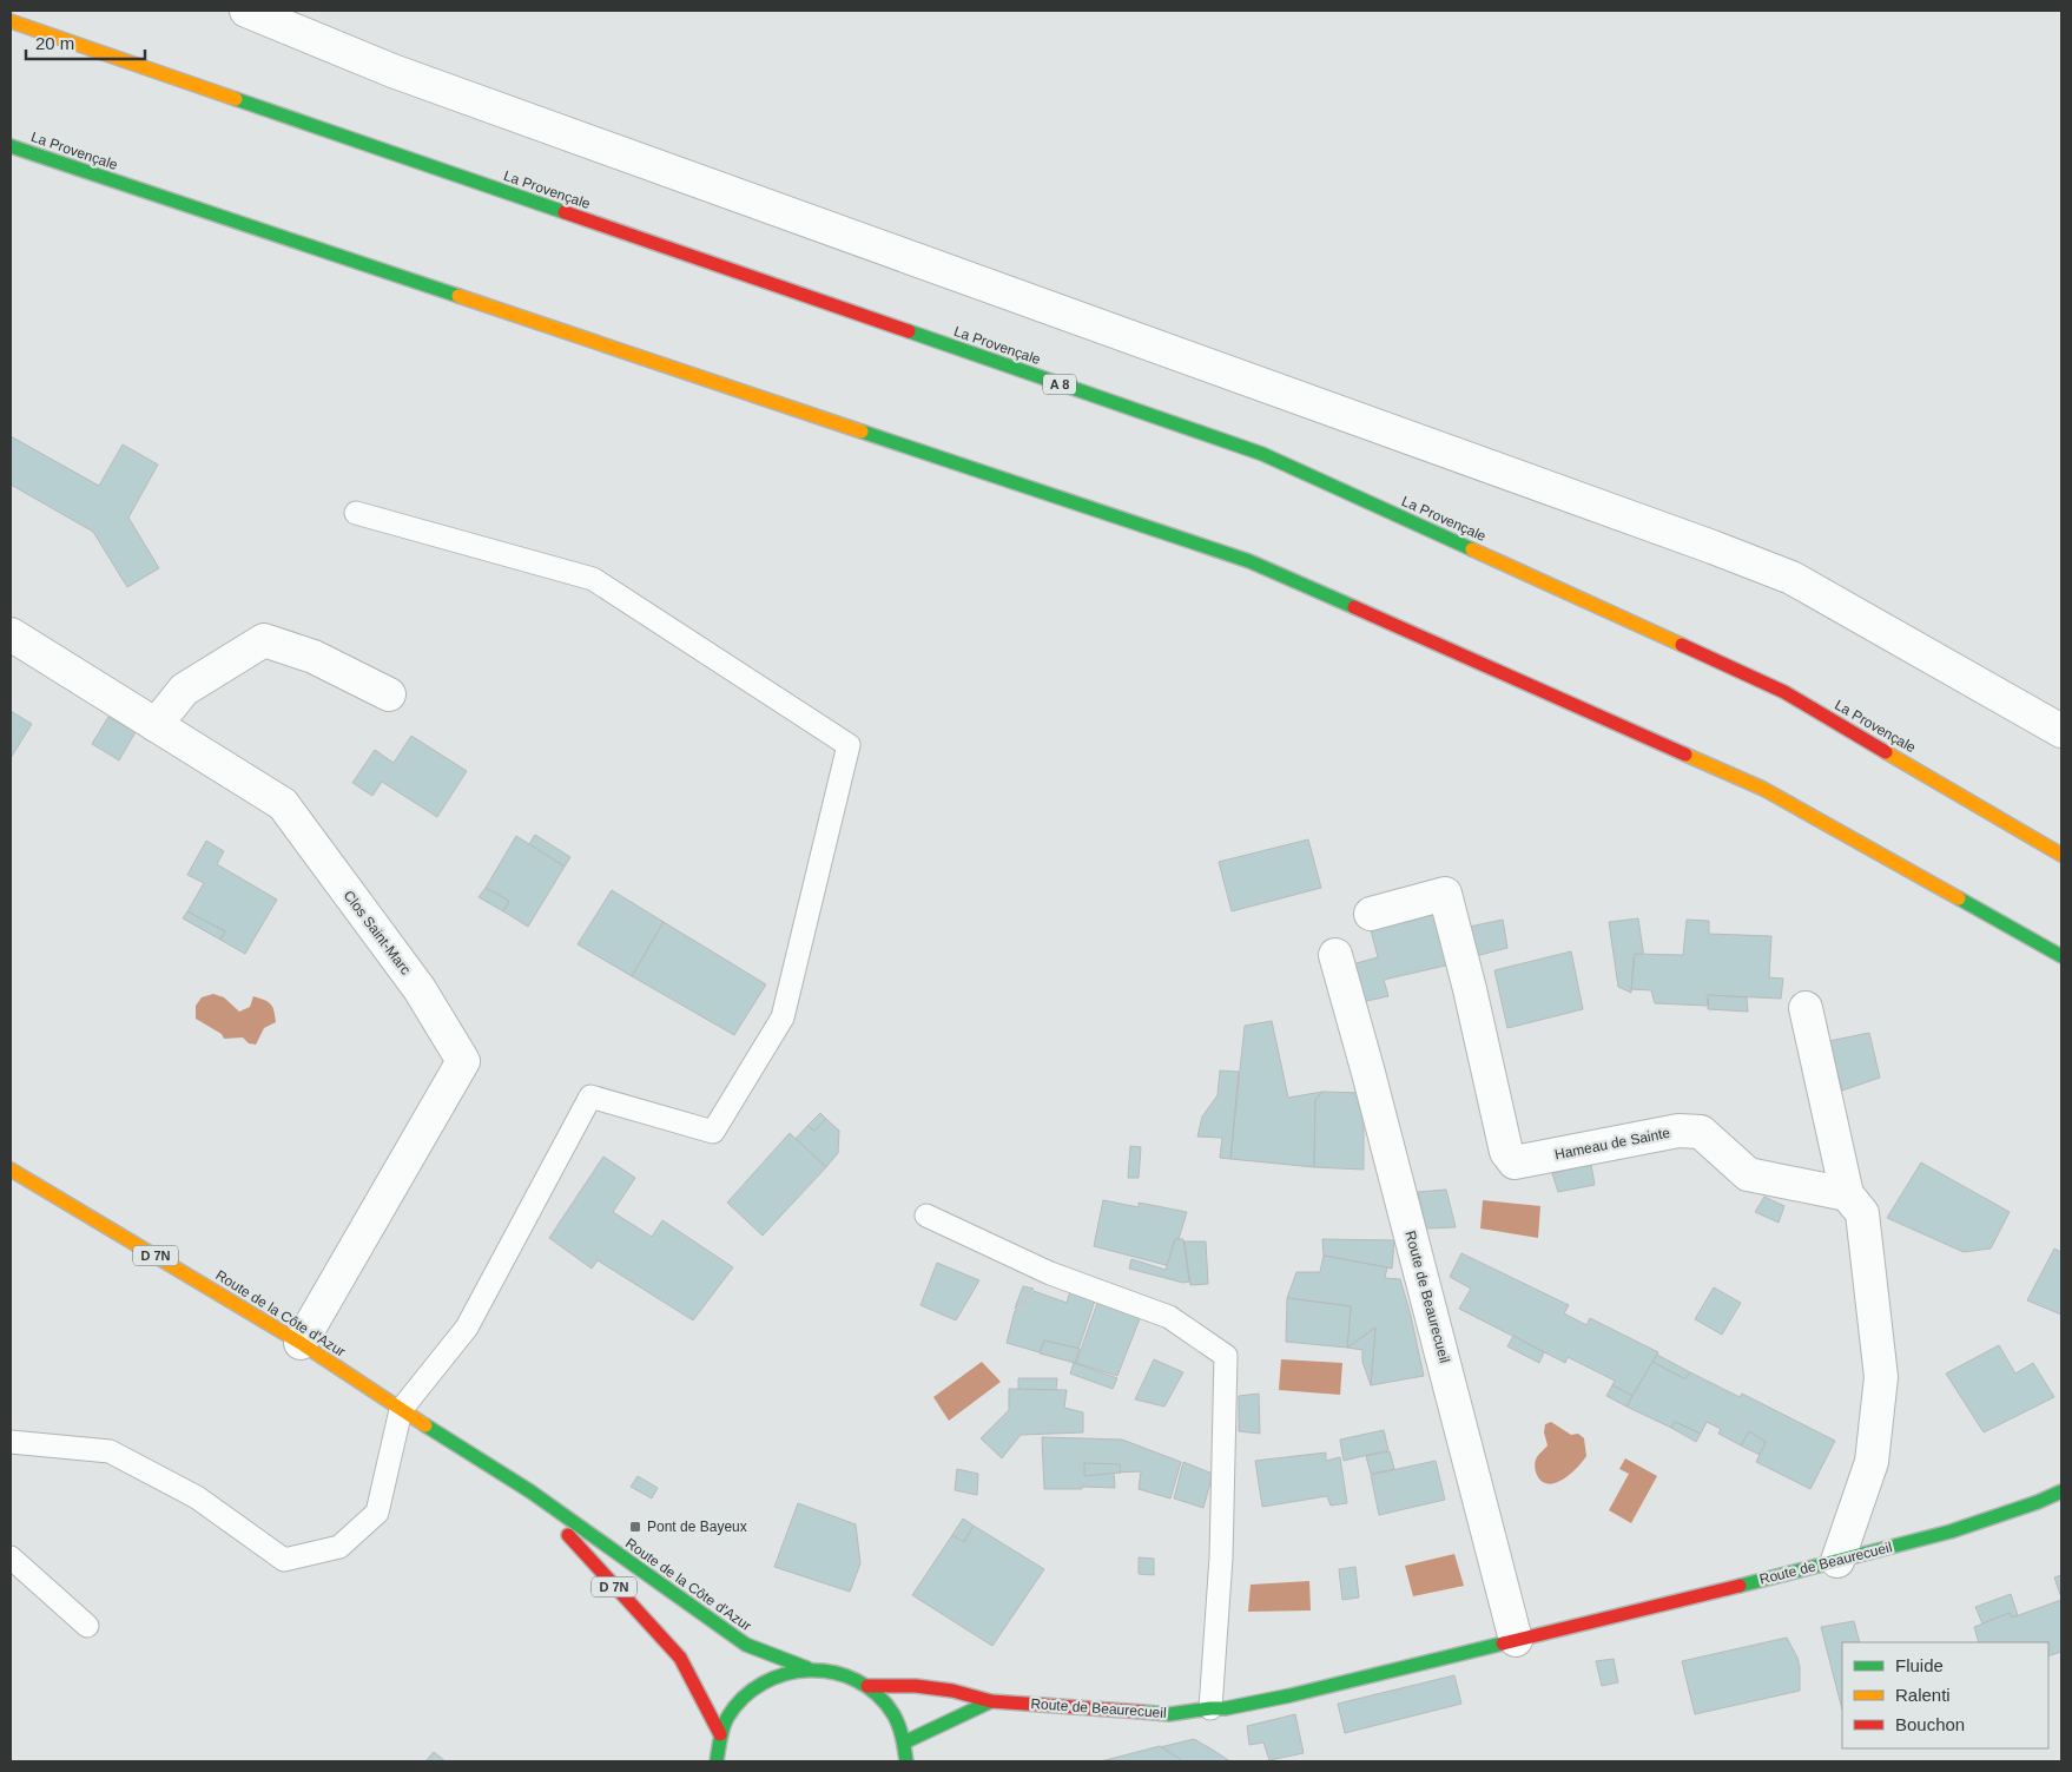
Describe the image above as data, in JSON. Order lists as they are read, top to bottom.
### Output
{
  "streets": {
    "main road": [
      "La Provençale",
      "A 8",
      "D 7N",
      "Route de Beaurecueil",
      "Route de la Côte d'Azur"
    ],
    "street": ["Clos Saint-Marc", "Hameau de Sainte"]
  },
  "crossings": [
    ["Clos Saint-Marc", "Route de la Côte d'Azur"]
  ],
  "places": {
    "transit": ["Pont de Bayeux"]
  },
  "legend": ["Fluide", "Ralenti", "Bouchon"],
  "scale_bar": "20 m"
}
